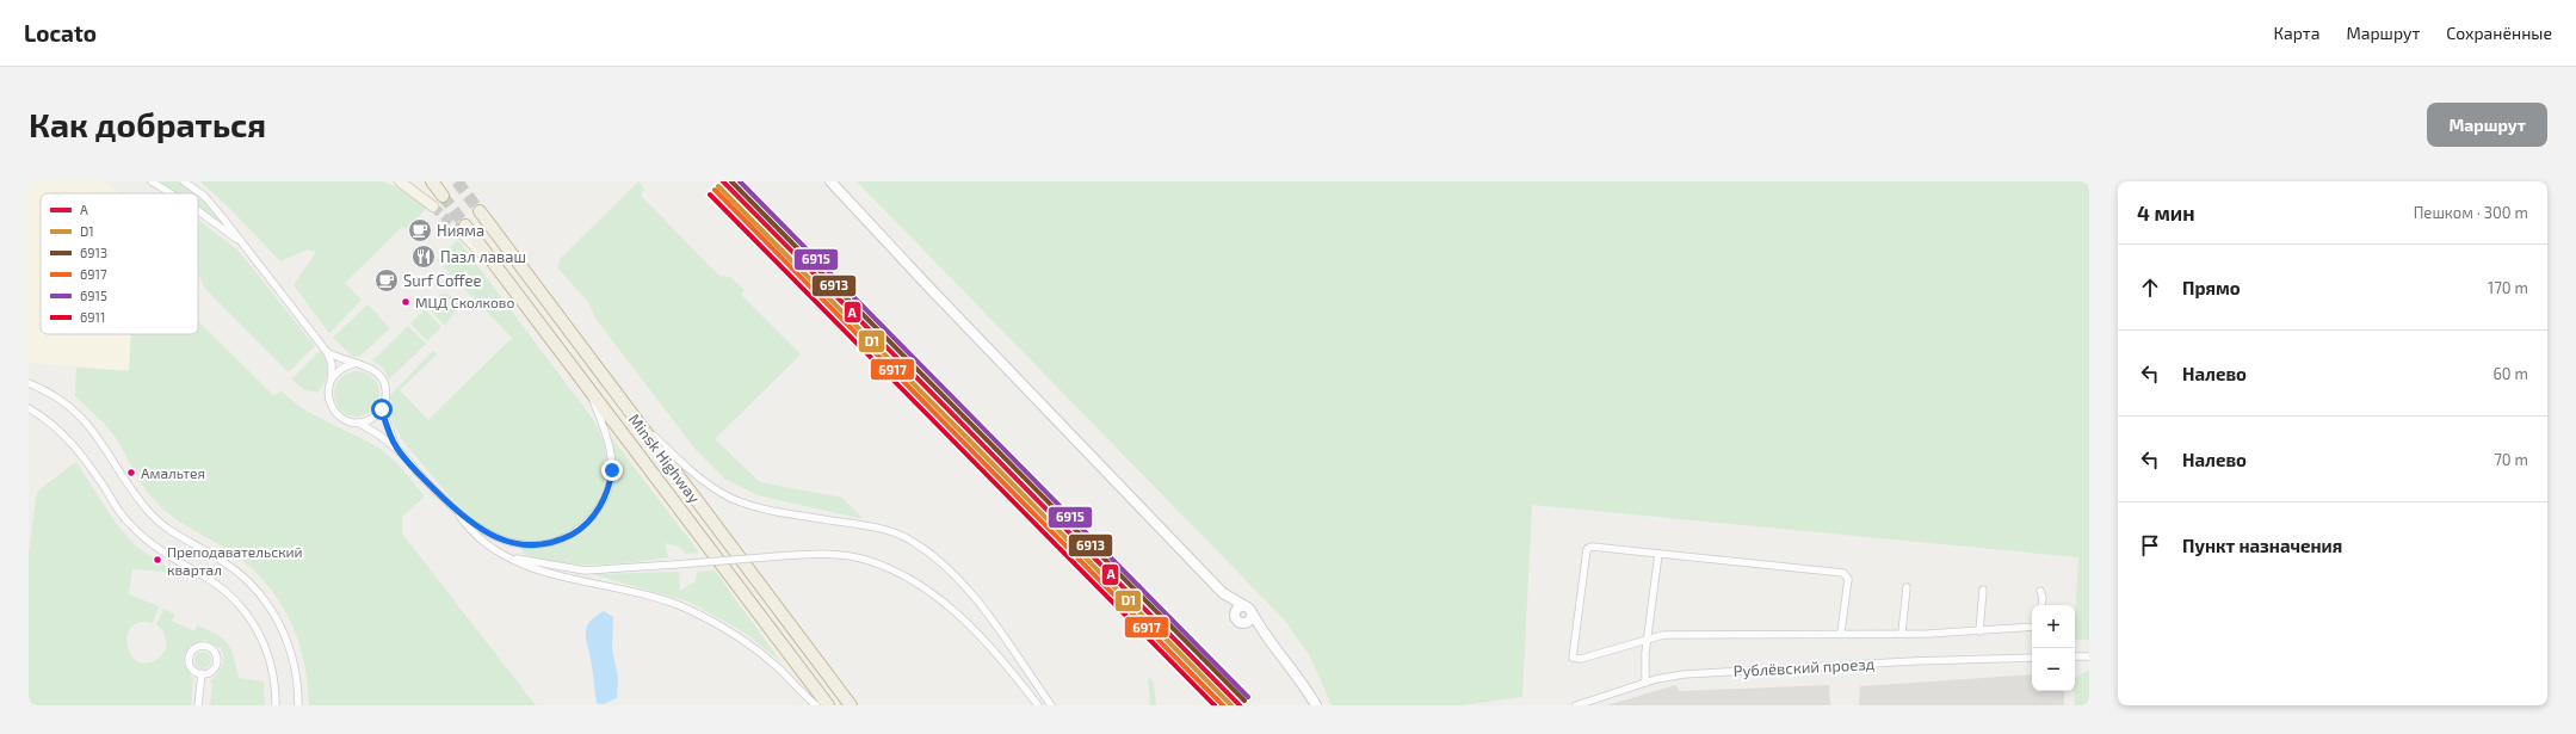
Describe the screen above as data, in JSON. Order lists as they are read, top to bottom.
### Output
{
  "streets": {
    "highway": ["Minsk Highway"],
    "street": ["Рублёвский проезд"]
  },
  "places": {
    "cafe": ["Нияма", "Surf Coffee"],
    "restaurant": ["Пазл лаваш"],
    "other": ["МЦД Сколково", "Амальтея", "Преподавательский квартал"]
  },
  "lines": [
    "transit line A",
    "transit line 6913",
    "transit line 6915",
    "transit line D1",
    "transit line 6917",
    "transit line 6911"
  ],
  "legend": [
    "A",
    "D1",
    "6913",
    "6917",
    "6915",
    "6911"
  ],
  "page": {
    "header": "Locato",
    "nav": ["Карта", "Маршрут", "Сохранённые"],
    "buttons": "Маршрут",
    "title": "Как добраться",
    "heading": ["4 мин", "Пешком · 300 m"],
    "list": [
      ["Прямо", "170 m"],
      ["Налево", "60 m"],
      ["Налево", "70 m"],
      "Пункт назначения"
    ],
    "map_buttons": ["+", "−"]
  }
}
